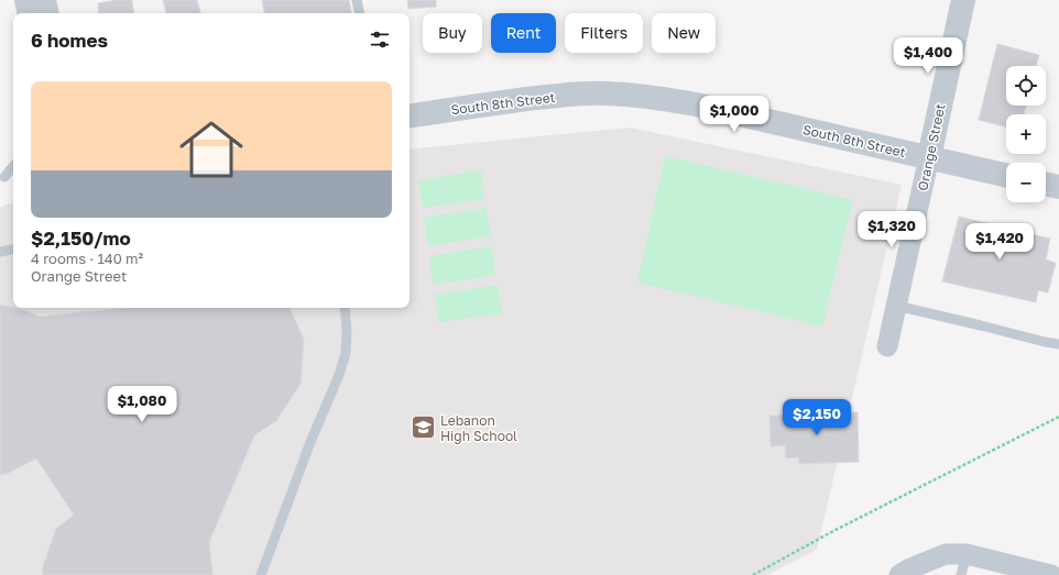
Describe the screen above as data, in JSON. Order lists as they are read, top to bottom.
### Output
{
  "streets": {
    "street": ["South 8th Street", "Orange Street"]
  },
  "crossings": [
    ["South 8th Street", "Orange Street"]
  ],
  "places": {
    "school or university": ["Lebanon High School"]
  },
  "page": {
    "chip": [
      "Buy",
      "Rent",
      "Filters",
      "New"
    ],
    "heading": "6 homes",
    "price": [
      "$1,400",
      "$1,000",
      "$1,320",
      "$1,420",
      "$1,080",
      "$2,150"
    ],
    "map_buttons": ["+", "−"],
    "list": [
      {
        "name": "$2,150/mo",
        "note": "4 rooms · 140 m² · Orange Street"
      }
    ]
  }
}
